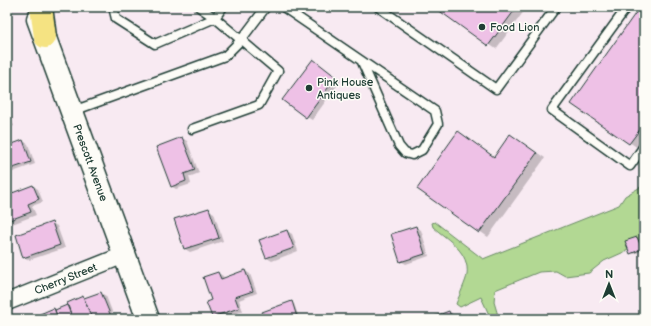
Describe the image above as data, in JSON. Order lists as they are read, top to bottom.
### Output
{
  "streets": {
    "main road": ["Prescott Avenue"],
    "street": ["Cherry Street"]
  },
  "crossings": [
    ["Prescott Avenue", "Cherry Street"]
  ],
  "places": ["Food Lion", "Pink House Antiques"],
  "north": "top"
}
